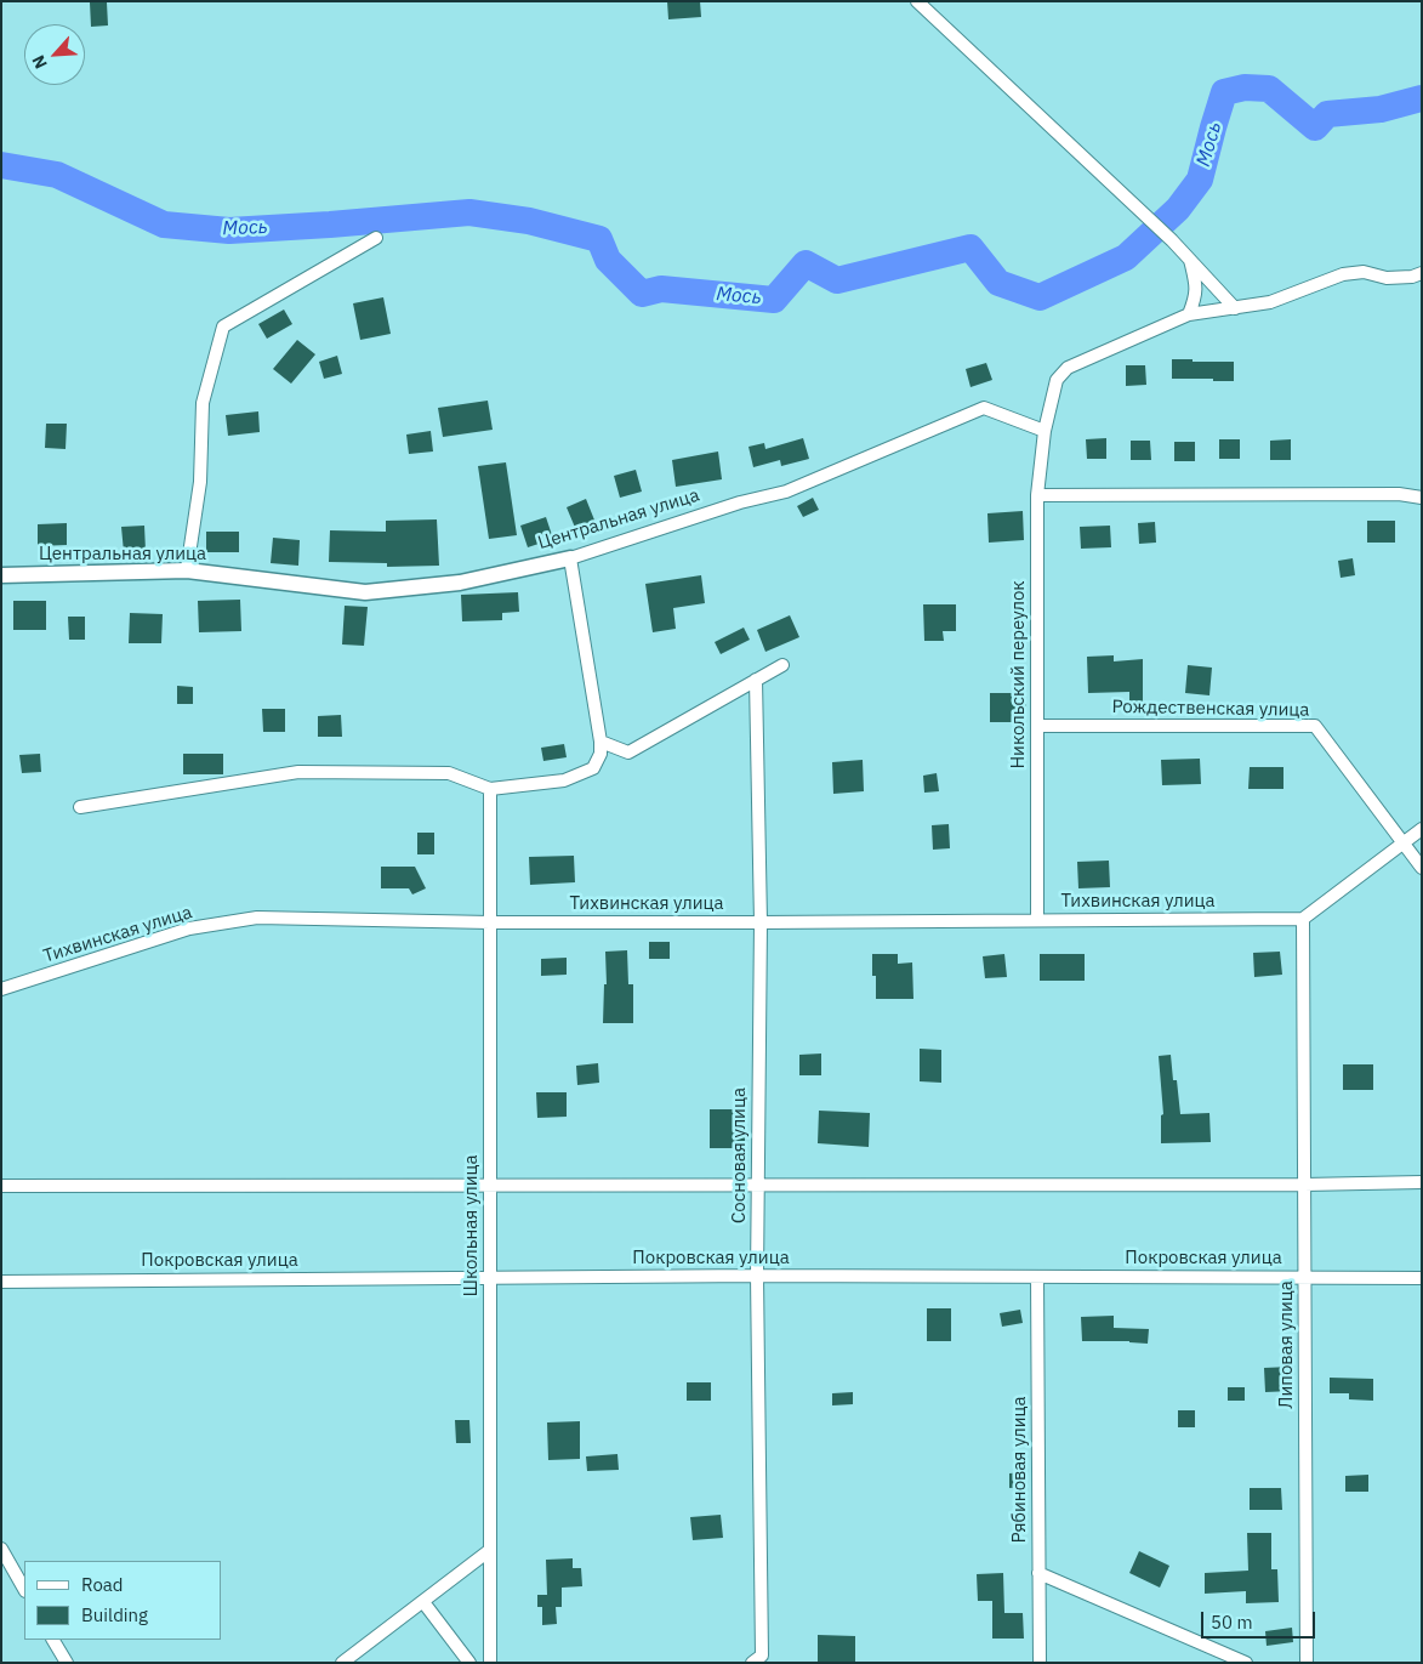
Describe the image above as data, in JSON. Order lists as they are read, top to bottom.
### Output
{
  "streets": {
    "street": [
      "Центральная улица",
      "Никольский переулок",
      "Рождественская улица",
      "Тихвинская улица",
      "Сосновая улица",
      "Школьная улица",
      "Покровская улица",
      "Липовая улица",
      "Рябиновая улица"
    ]
  },
  "crossings": [
    ["Центральная улица", "Никольский переулок"],
    ["Никольский переулок", "Рождественская улица"],
    ["Никольский переулок", "Тихвинская улица"],
    ["Тихвинская улица", "Сосновая улица"],
    ["Тихвинская улица", "Школьная улица"],
    ["Тихвинская улица", "Липовая улица"],
    ["Сосновая улица", "Покровская улица"],
    ["Школьная улица", "Покровская улица"],
    ["Покровская улица", "Липовая улица"],
    ["Покровская улица", "Рябиновая улица"]
  ],
  "water": ["Мось"],
  "legend": ["Road", "Building"],
  "scale_bar": "50 m",
  "north": "bottom left"
}
